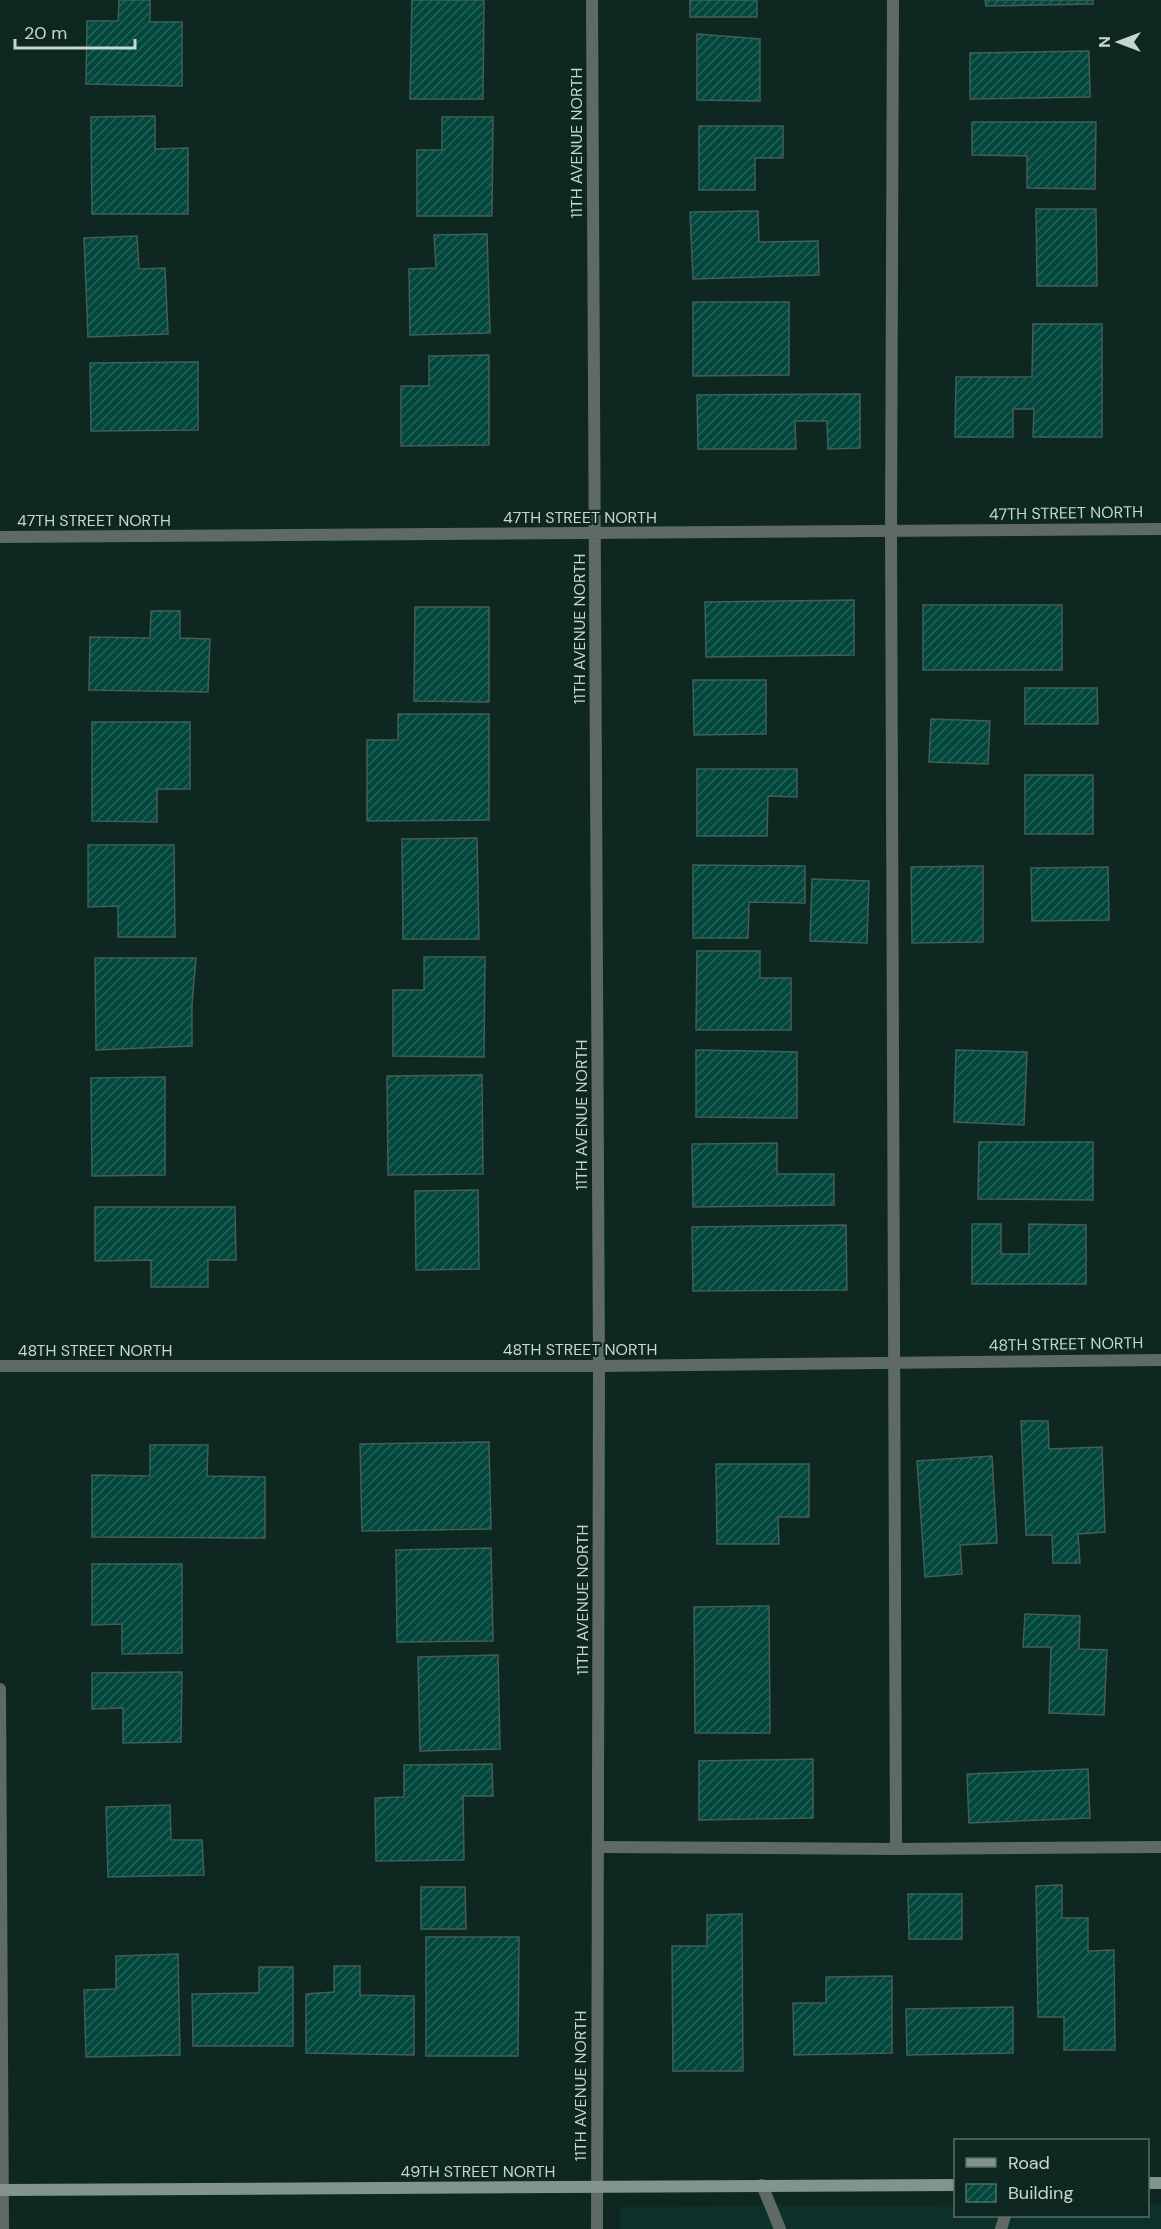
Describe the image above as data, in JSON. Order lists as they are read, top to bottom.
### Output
{
  "streets": {
    "main road": ["49TH STREET NORTH"],
    "street": ["11TH AVENUE NORTH", "47TH STREET NORTH", "48TH STREET NORTH"]
  },
  "crossings": [
    ["11TH AVENUE NORTH", "47TH STREET NORTH"],
    ["11TH AVENUE NORTH", "48TH STREET NORTH"],
    ["11TH AVENUE NORTH", "49TH STREET NORTH"]
  ],
  "legend": ["Road", "Building"],
  "scale_bar": "20 m",
  "north": "left"
}
